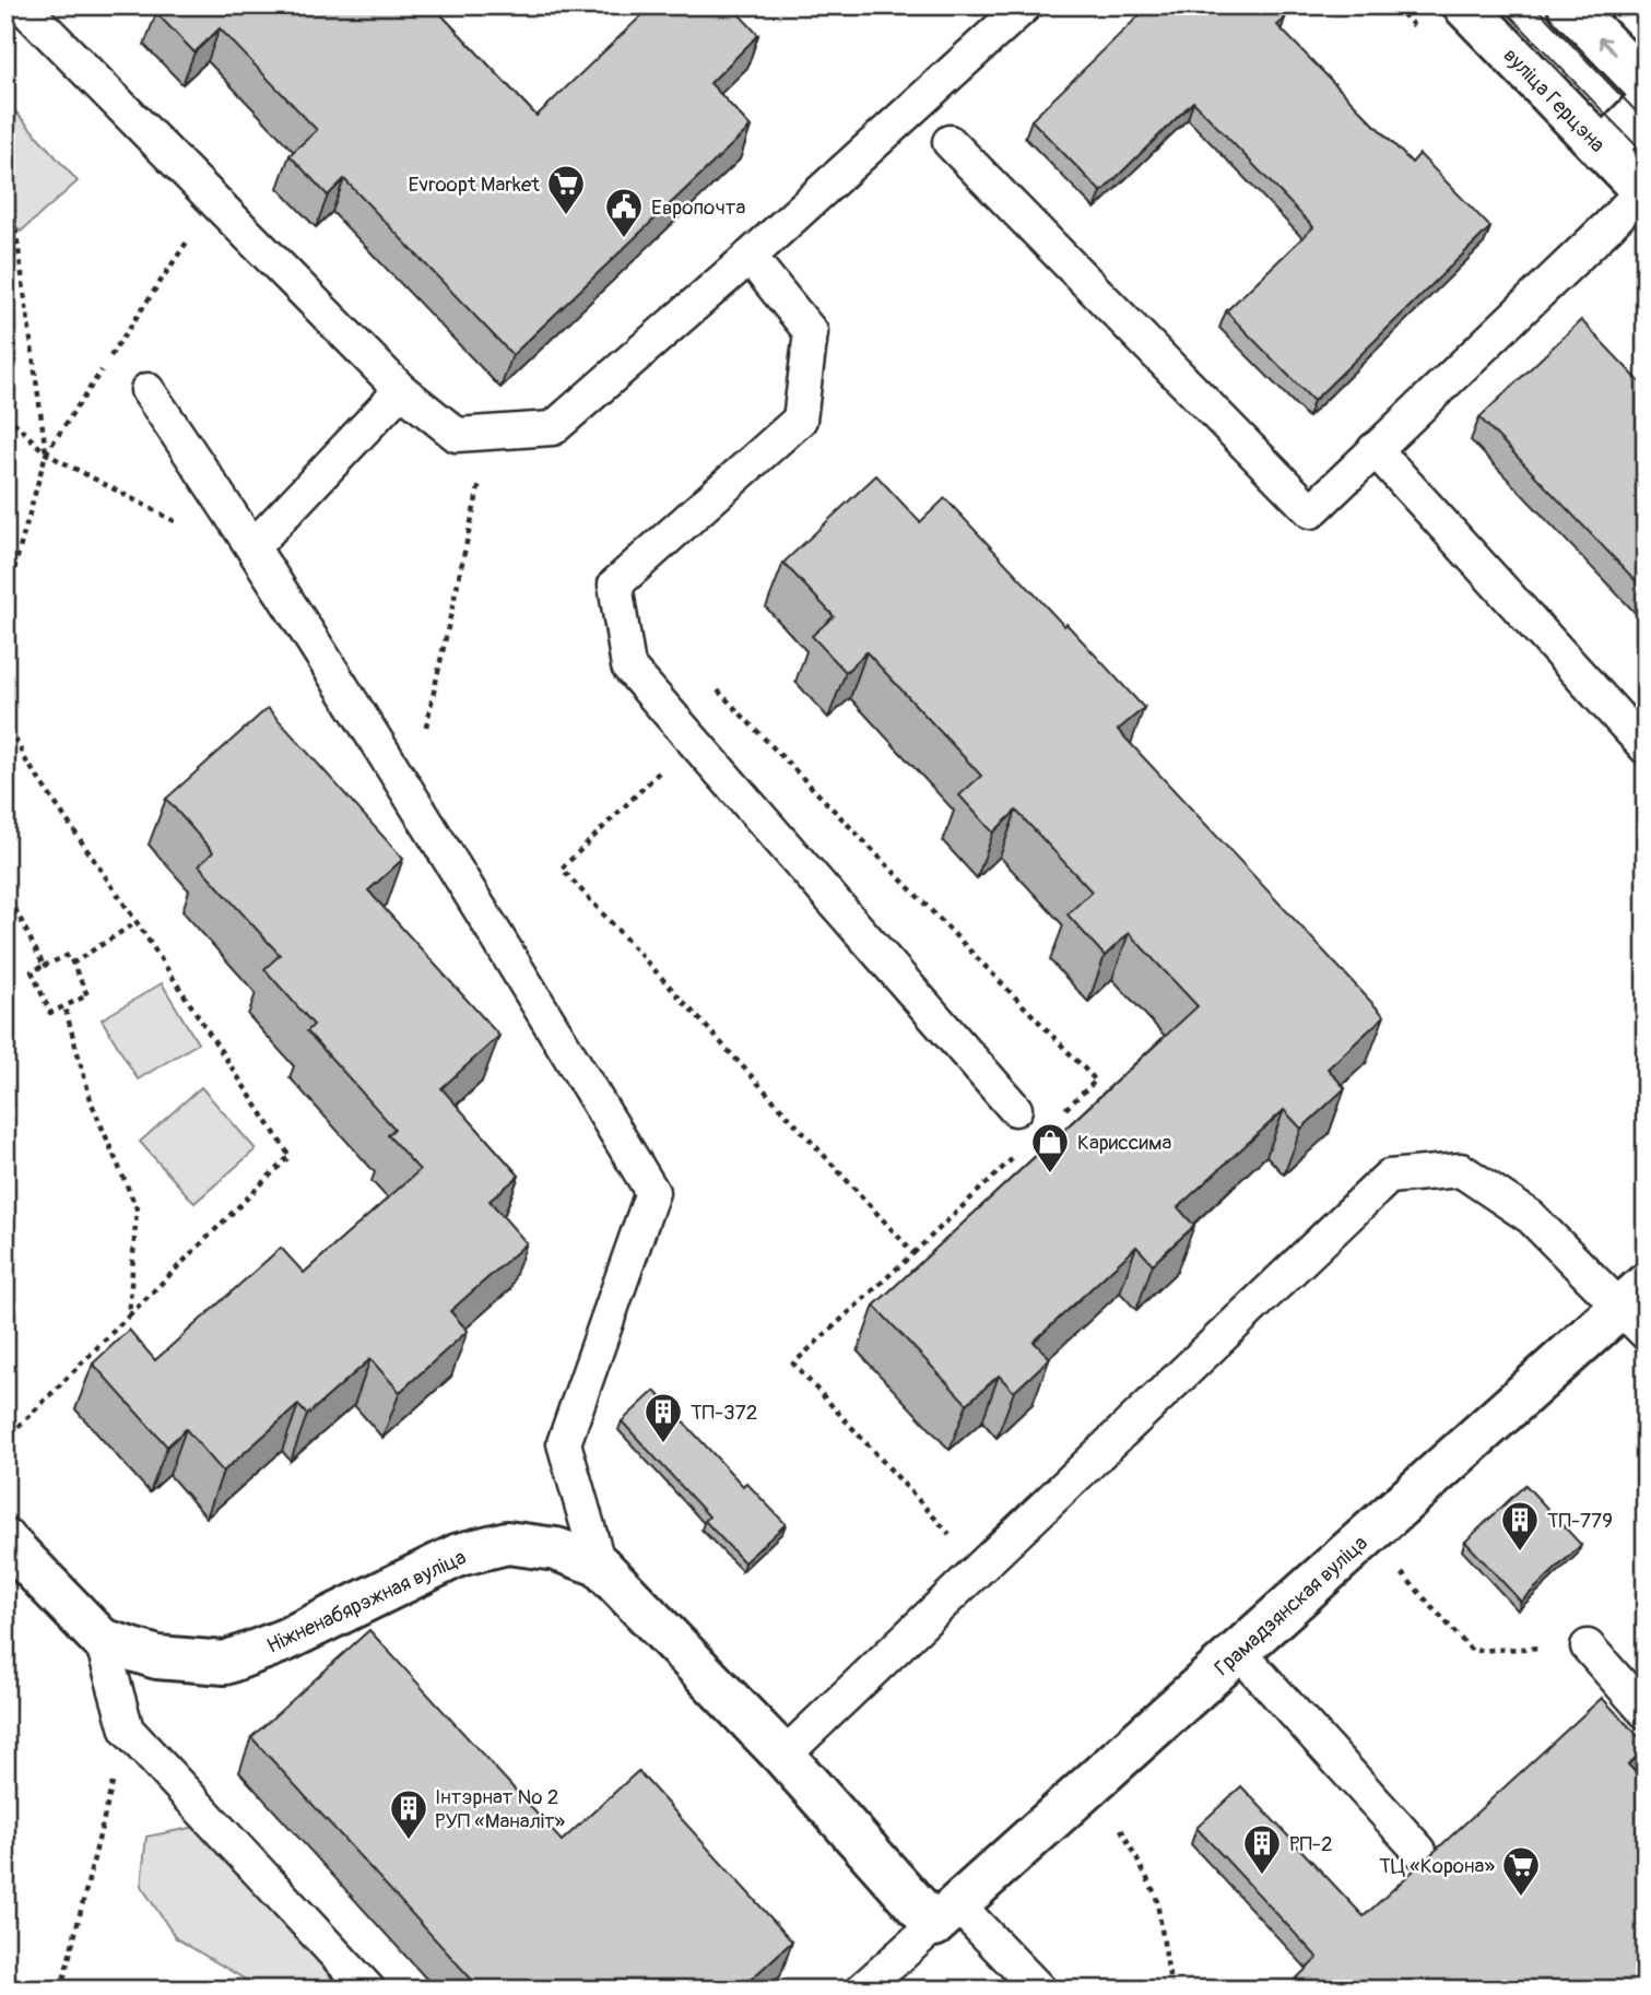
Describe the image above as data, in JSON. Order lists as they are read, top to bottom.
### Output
{
  "streets": {
    "street": ["вуліца Герцэна", "Ніжненабярэжная вуліца", "Грамадзянская вуліца"]
  },
  "crossings": [
    ["Ніжненабярэжная вуліца", "Грамадзянская вуліца"]
  ],
  "places": {
    "supermarket": ["Evroopt Market", "ТЦ «Корона»"],
    "public building": ["Европочта"],
    "shop": ["Кариссима"],
    "building": [
      "ТП-372",
      "ТП-779",
      "Інтэрнат № 2 РУП «Маналіт»",
      "РП-2"
    ]
  }
}
